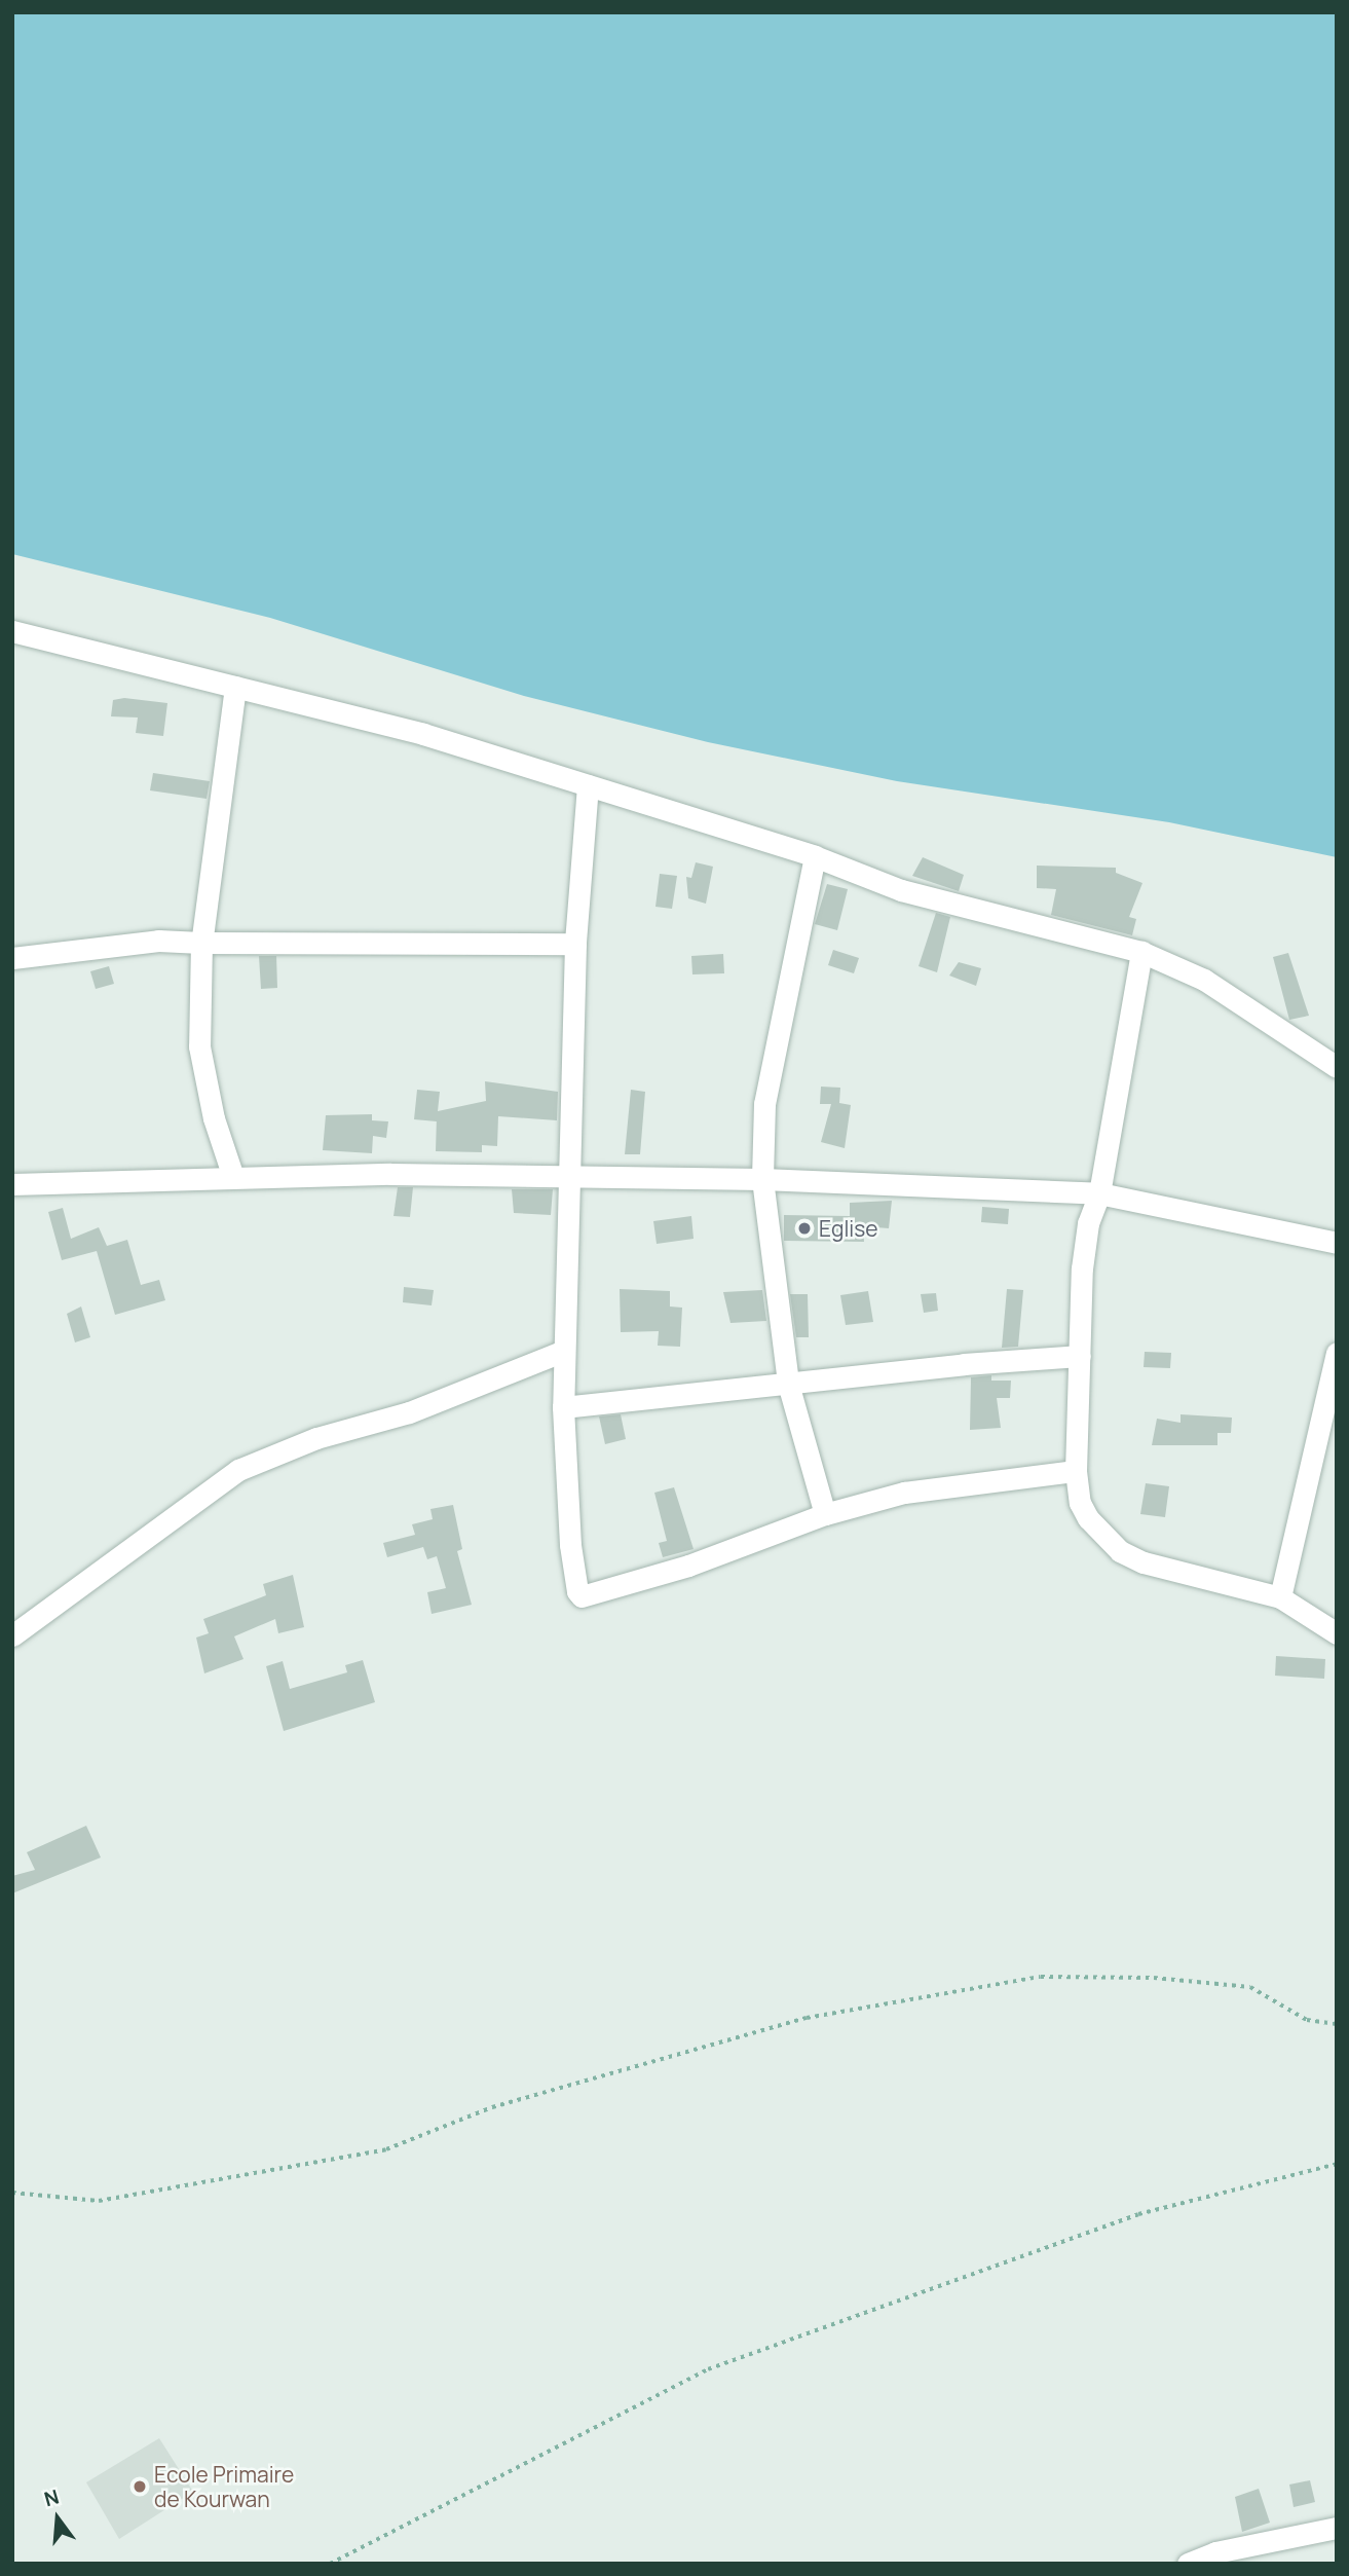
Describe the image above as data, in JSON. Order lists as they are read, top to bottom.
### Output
{
  "places": ["Eglise", "Ecole Primaire de Kourwan"],
  "north": "top"
}
